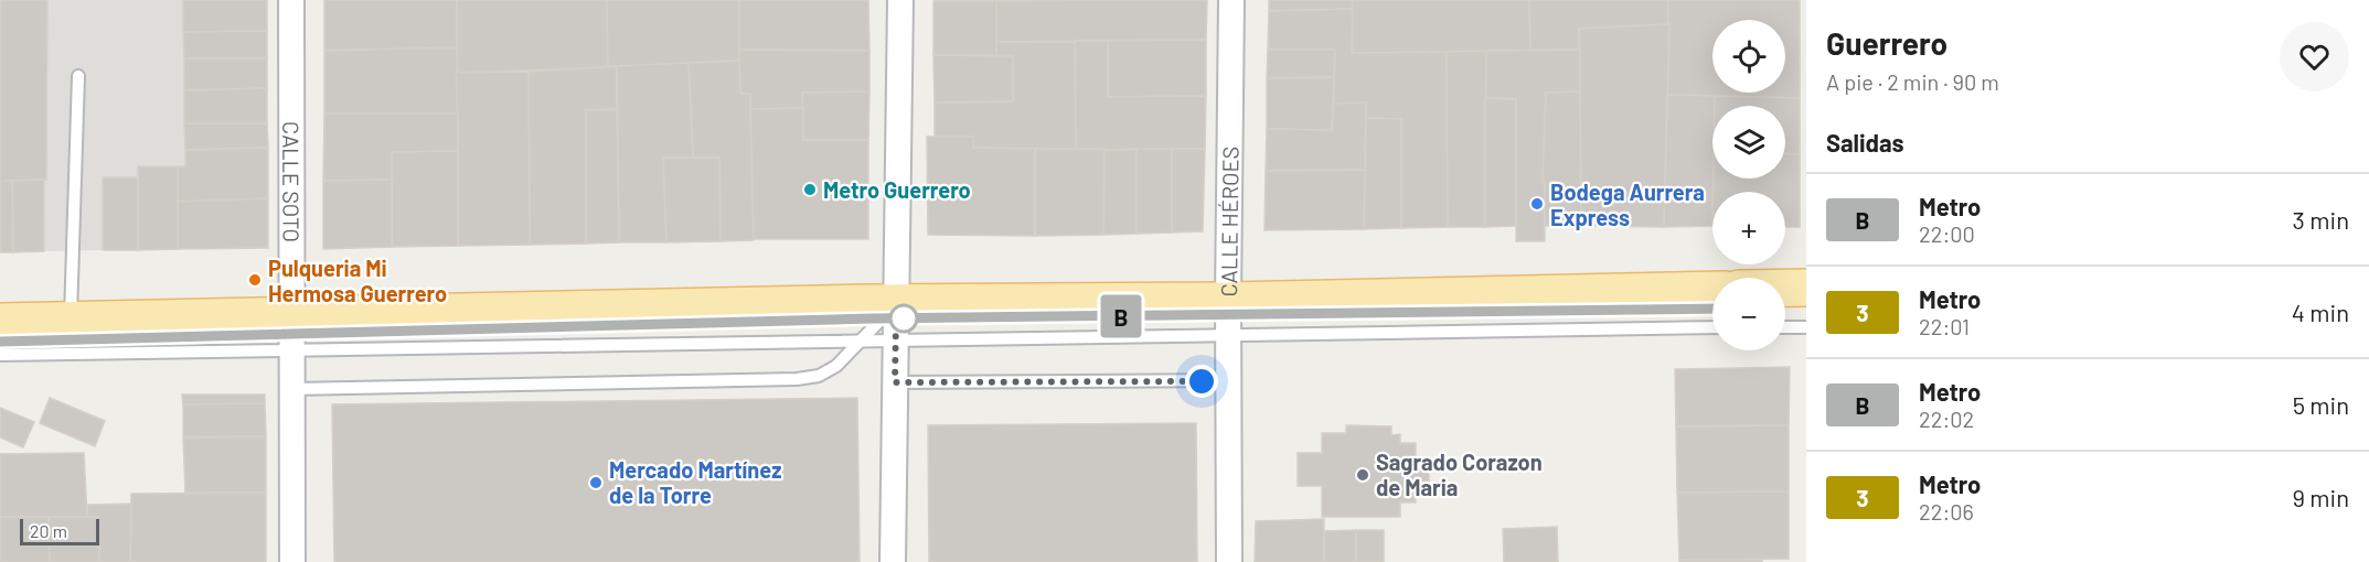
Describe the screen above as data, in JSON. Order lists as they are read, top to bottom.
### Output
{
  "streets": {
    "street": ["CALLE SOTO", "CALLE HÉROES"]
  },
  "places": [
    "Metro Guerrero",
    "Bodega Aurrera Express",
    "Pulqueria Mi Hermosa Guerrero",
    "Sagrado Corazon de Maria",
    "Mercado Martínez de la Torre"
  ],
  "lines": ["metro line B"],
  "scale_bar": "20 m",
  "page": {
    "on_map": "B",
    "heading": [
      ["Guerrero", "A pie · 2 min · 90 m"],
      "Salidas"
    ],
    "map_buttons": ["+", "−"],
    "list": [
      {
        "mark": "B",
        "name": "Metro",
        "note": "22:00",
        "value": "3 min"
      },
      {
        "mark": "3",
        "name": "Metro",
        "note": "22:01",
        "value": "4 min"
      },
      {
        "mark": "B",
        "name": "Metro",
        "note": "22:02",
        "value": "5 min"
      },
      {
        "mark": "3",
        "name": "Metro",
        "note": "22:06",
        "value": "9 min"
      }
    ],
    "scale": "20 m"
  }
}
